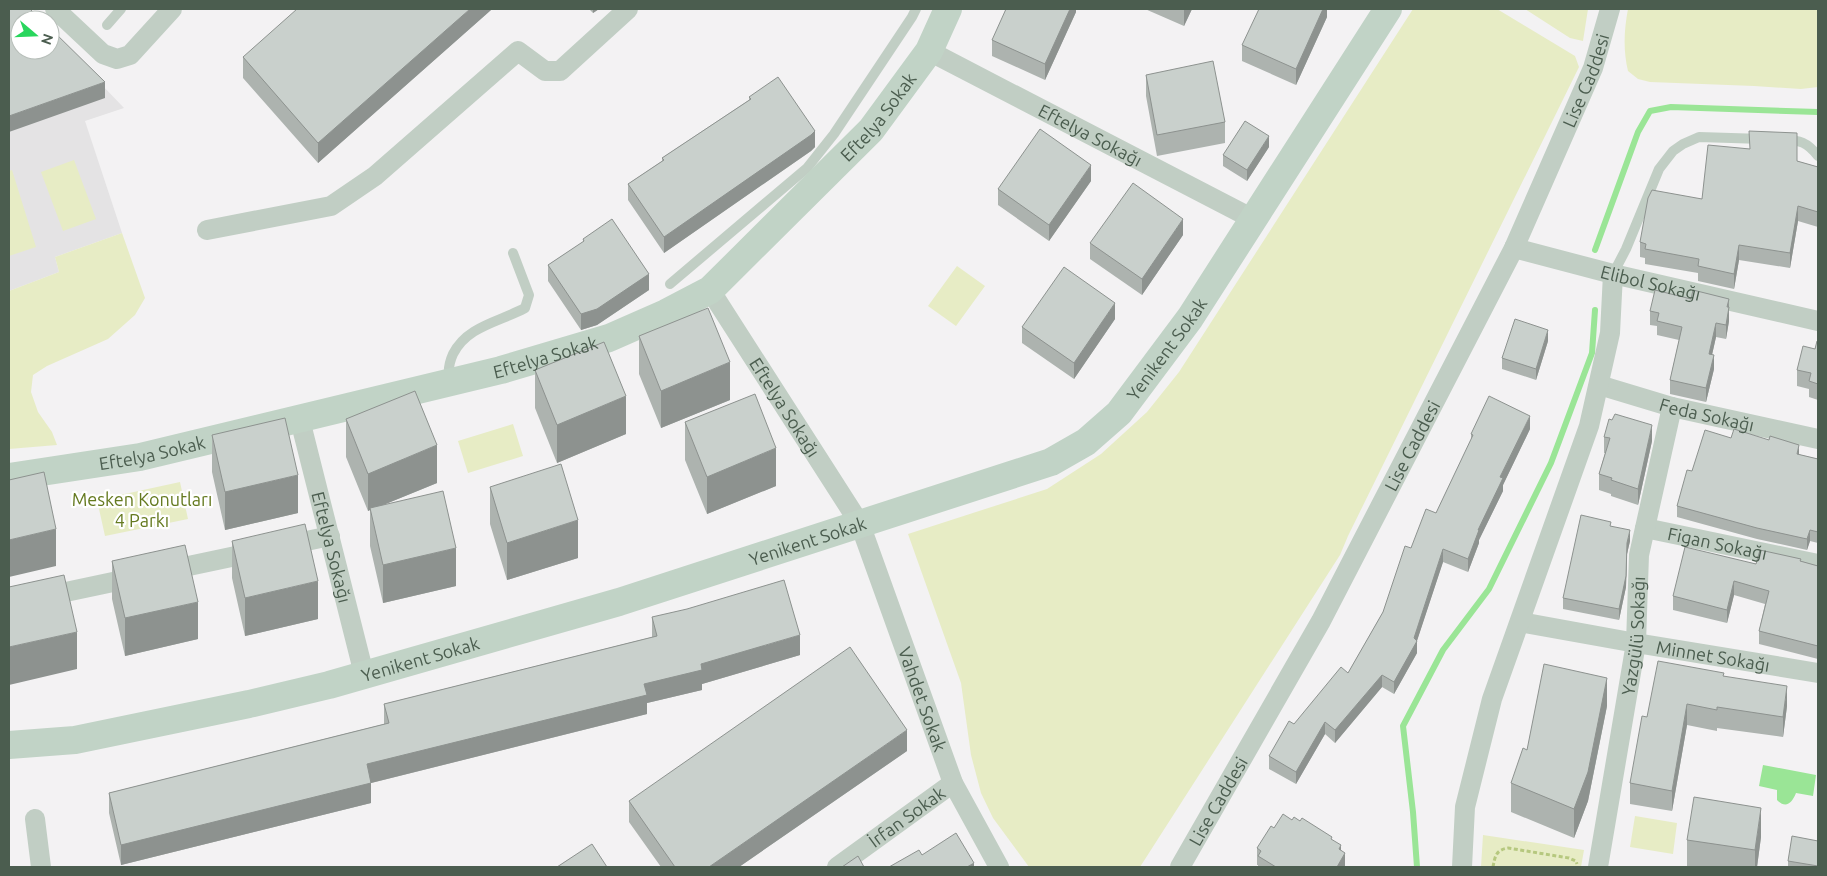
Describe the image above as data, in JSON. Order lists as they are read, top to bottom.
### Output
{
  "streets": {
    "street": [
      "Lise Caddesi",
      "Eftelya Sokak",
      "Eftelya Sokağı",
      "Elibol Sokağı",
      "Yenikent Sokak",
      "Feda Sokağı",
      "Figan Sokağı",
      "Yazgülü Sokağı",
      "Minnet Sokağı",
      "Vahdet Sokak",
      "İrfan Sokak"
    ]
  },
  "crossings": [
    ["Lise Caddesi", "Elibol Sokağı"],
    ["Eftelya Sokak", "Eftelya Sokağı"],
    ["Eftelya Sokağı", "Yenikent Sokak"],
    ["Eftelya Sokağı", "Vahdet Sokak"],
    ["Yenikent Sokak", "Vahdet Sokak"],
    ["Feda Sokağı", "Yazgülü Sokağı"],
    ["Figan Sokağı", "Yazgülü Sokağı"],
    ["Yazgülü Sokağı", "Minnet Sokağı"],
    ["Vahdet Sokak", "İrfan Sokak"]
  ],
  "parks": ["Mesken Konutları 4 Parkı"],
  "north": "right"
}
